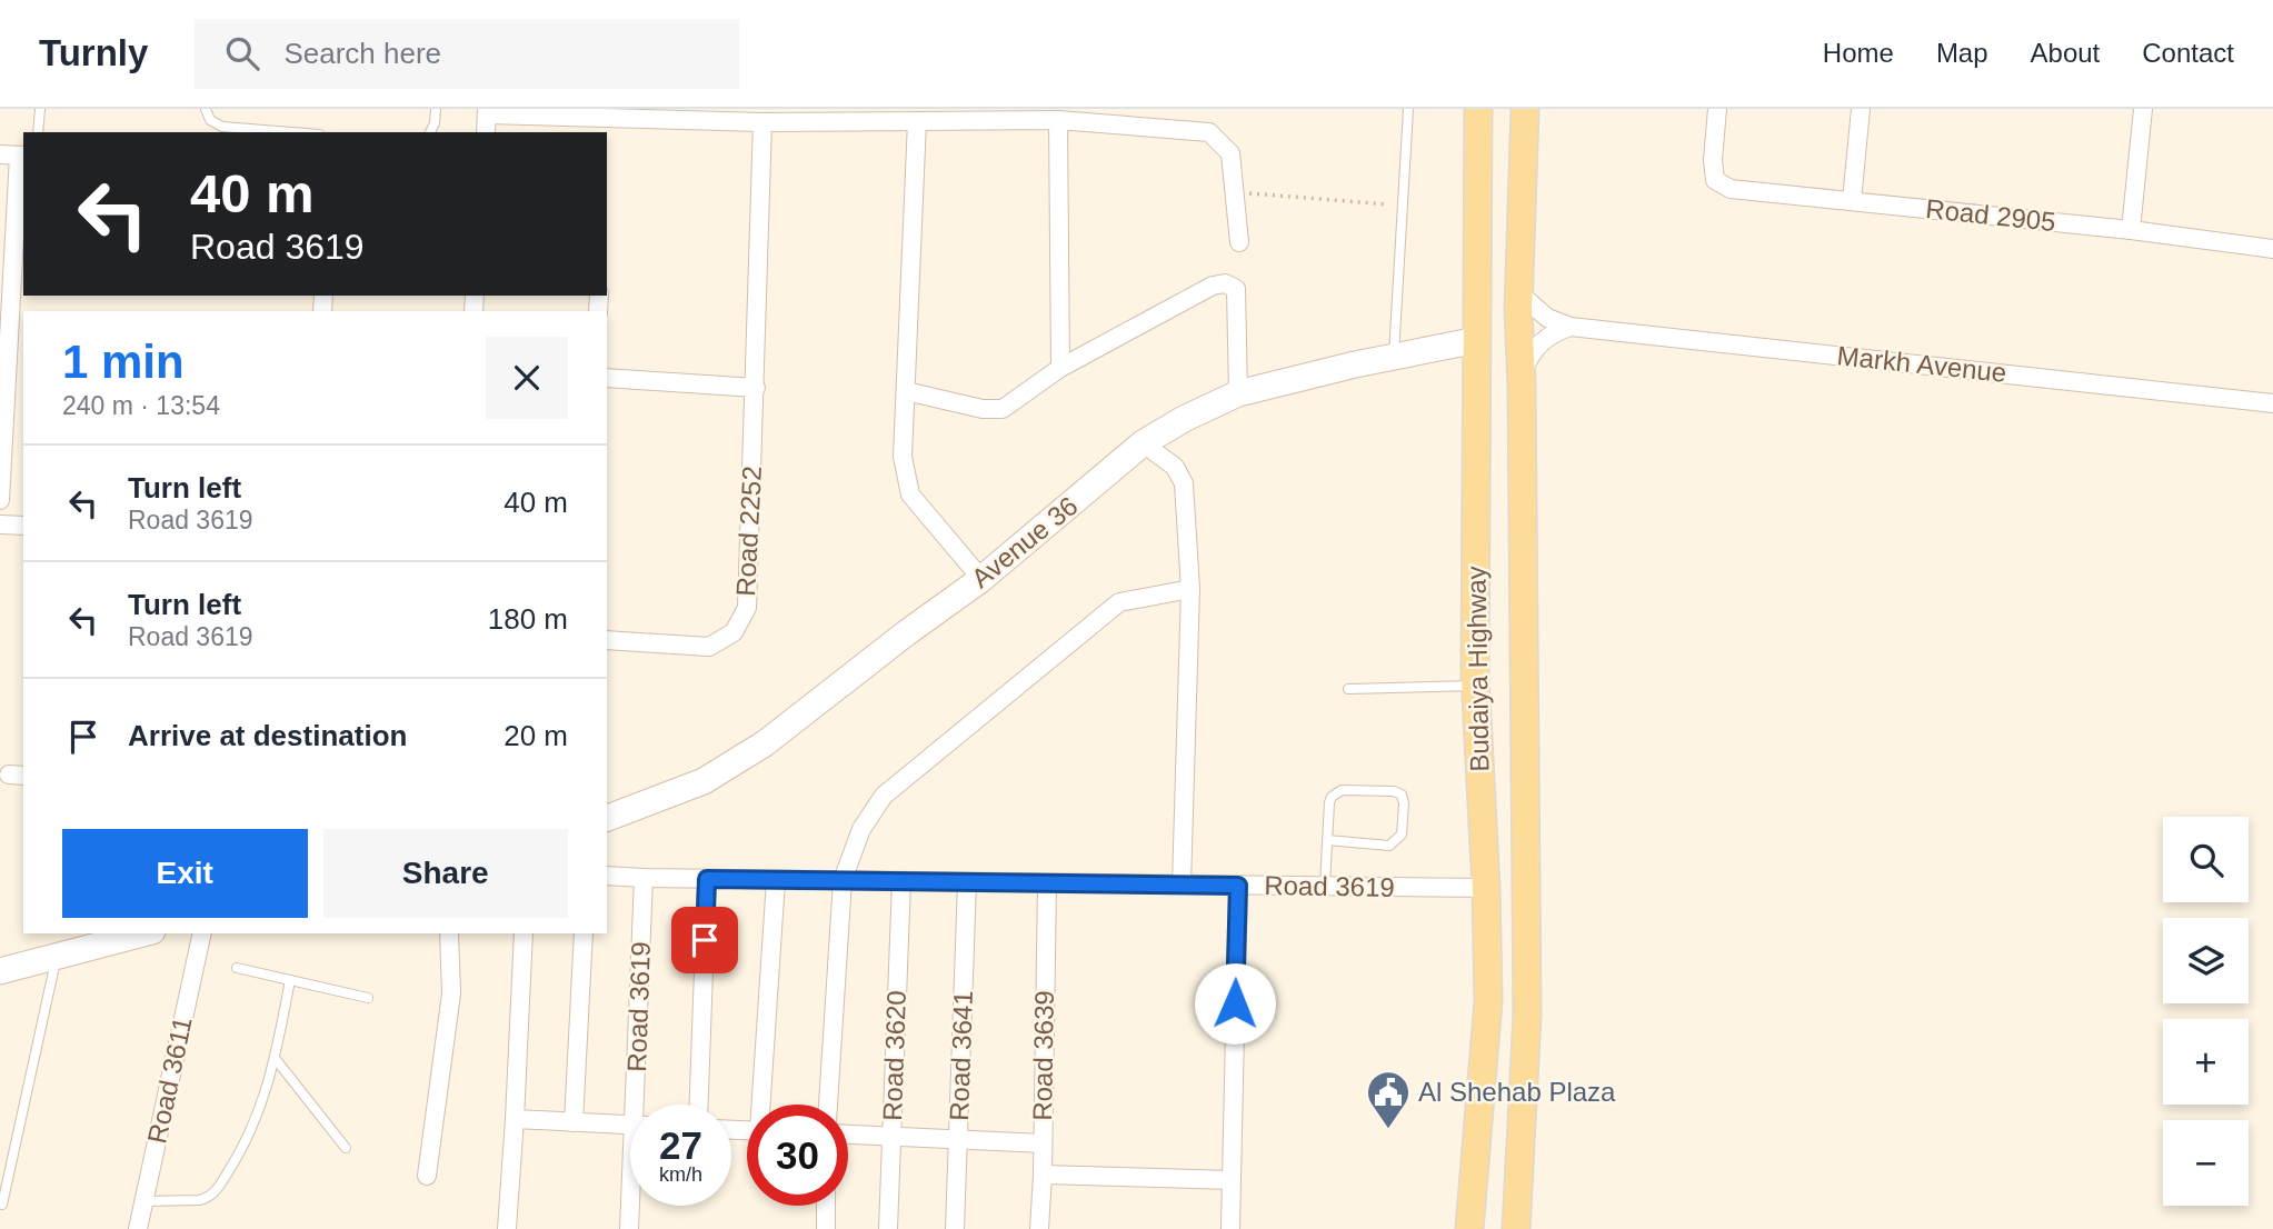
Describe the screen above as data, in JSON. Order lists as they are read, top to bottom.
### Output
{
  "streets": {
    "main road": ["Budaiya Highway"],
    "street": [
      "Road 2905",
      "Markh Avenue",
      "Road 2252",
      "Avenue 36",
      "Road 3619",
      "Road 3620",
      "Road 3641",
      "Road 3639",
      "Road 3611"
    ]
  },
  "crossings": [
    ["Markh Avenue", "Budaiya Highway"],
    ["Avenue 36", "Budaiya Highway"],
    ["Budaiya Highway", "Road 3619"],
    ["Road 3619", "Road 3620"],
    ["Road 3619", "Road 3641"],
    ["Road 3619", "Road 3639"]
  ],
  "places": {
    "public building": ["Al Shehab Plaza"]
  },
  "page": {
    "header": "Turnly",
    "search": "Search here",
    "nav": [
      "Home",
      "Map",
      "About",
      "Contact"
    ],
    "turn": ["40 m", "Road 3619"],
    "heading": ["1 min", "240 m · 13:54"],
    "list": [
      {
        "name": "Turn left",
        "note": "Road 3619",
        "value": "40 m"
      },
      {
        "name": "Turn left",
        "note": "Road 3619",
        "value": "180 m"
      },
      {
        "name": "Arrive at destination",
        "value": "20 m"
      }
    ],
    "buttons": ["Exit", "Share"],
    "map_buttons": ["+", "−"],
    "speed": "27 km/h",
    "limit": "30"
  }
}
